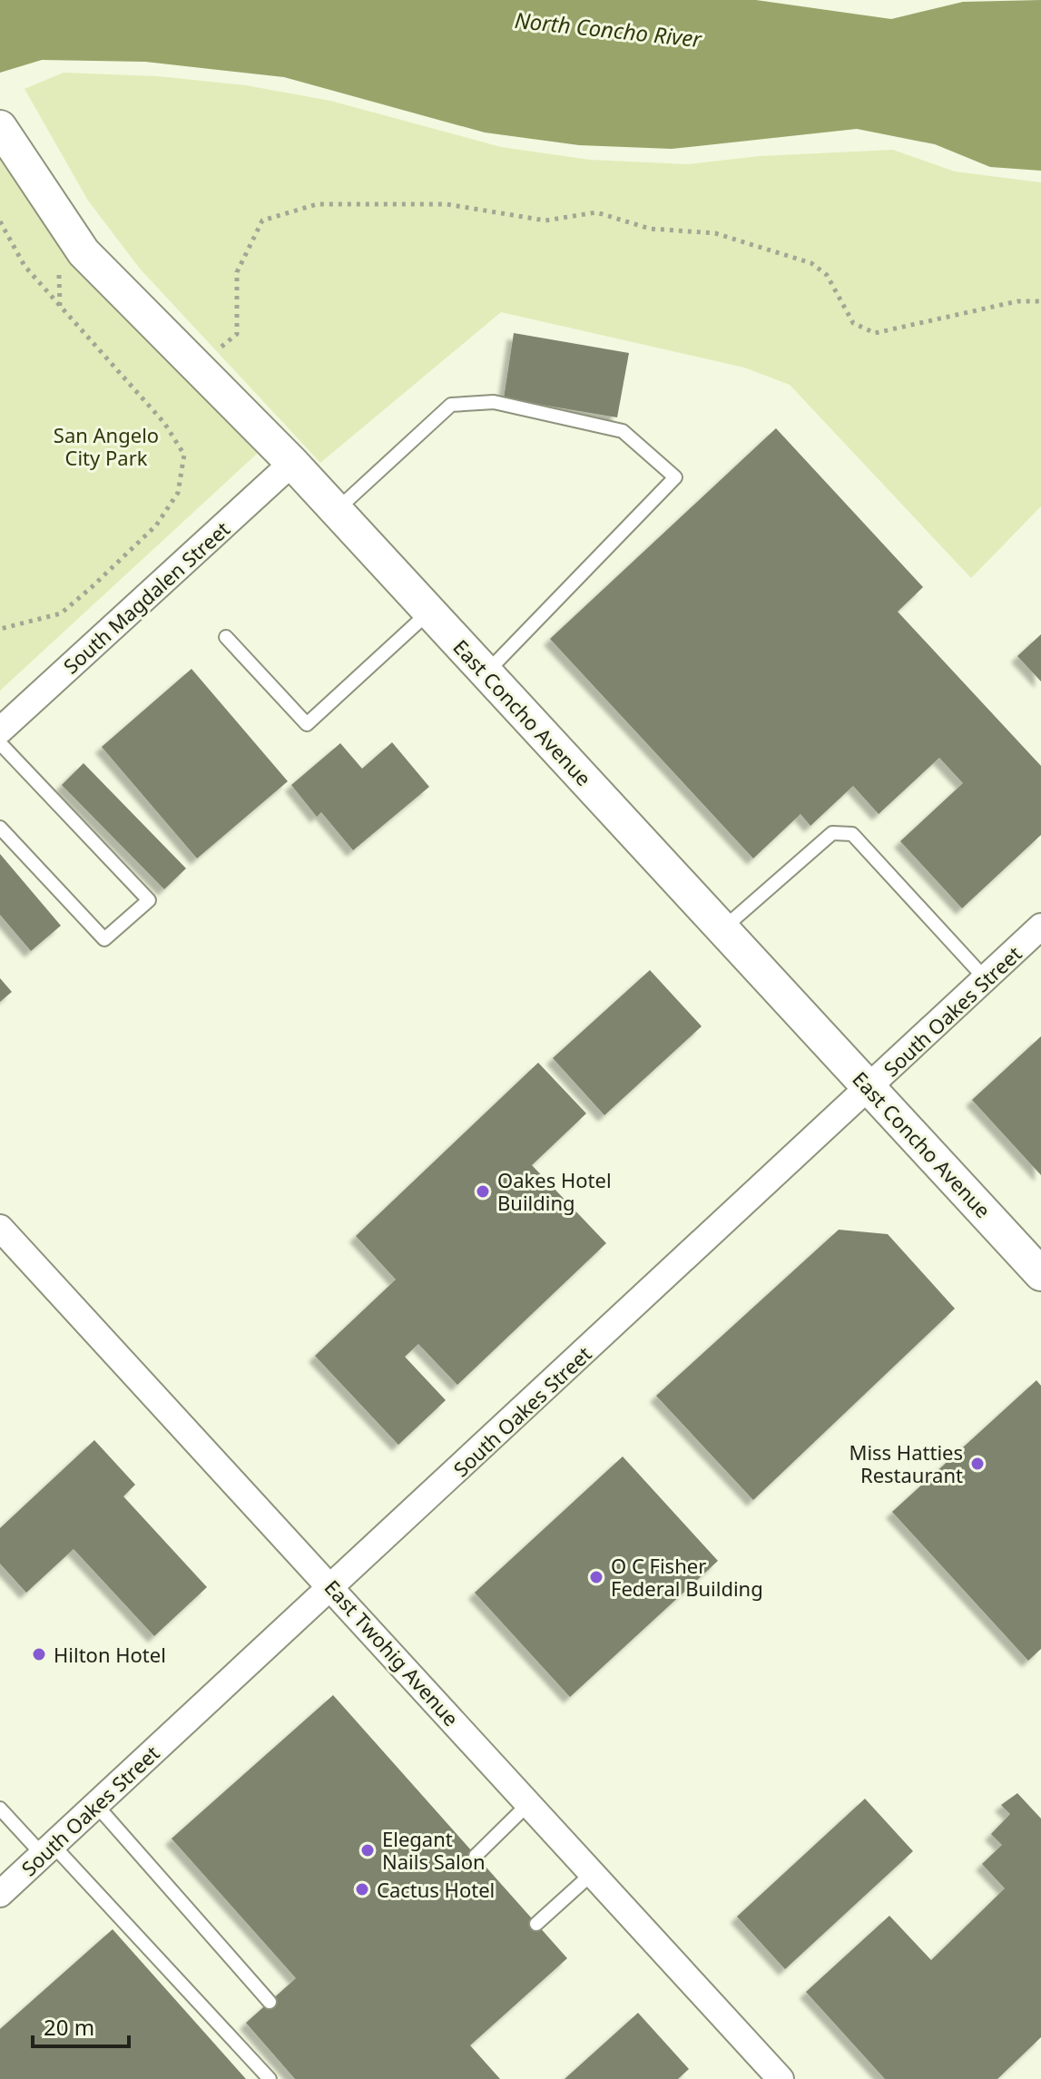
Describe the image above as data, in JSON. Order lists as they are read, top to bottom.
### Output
{
  "streets": {
    "street": [
      "South Magdalen Street",
      "East Concho Avenue",
      "South Oakes Street",
      "East Twohig Avenue"
    ]
  },
  "crossings": [
    ["South Magdalen Street", "East Concho Avenue"],
    ["East Concho Avenue", "South Oakes Street"],
    ["South Oakes Street", "East Twohig Avenue"]
  ],
  "water": ["North Concho River"],
  "parks": ["San Angelo City Park"],
  "places": [
    "Oakes Hotel Building",
    "Miss Hatties Restaurant",
    "O C Fisher Federal Building",
    "Hilton Hotel",
    "Elegant Nails Salon",
    "Cactus Hotel"
  ],
  "scale_bar": "20 m"
}
